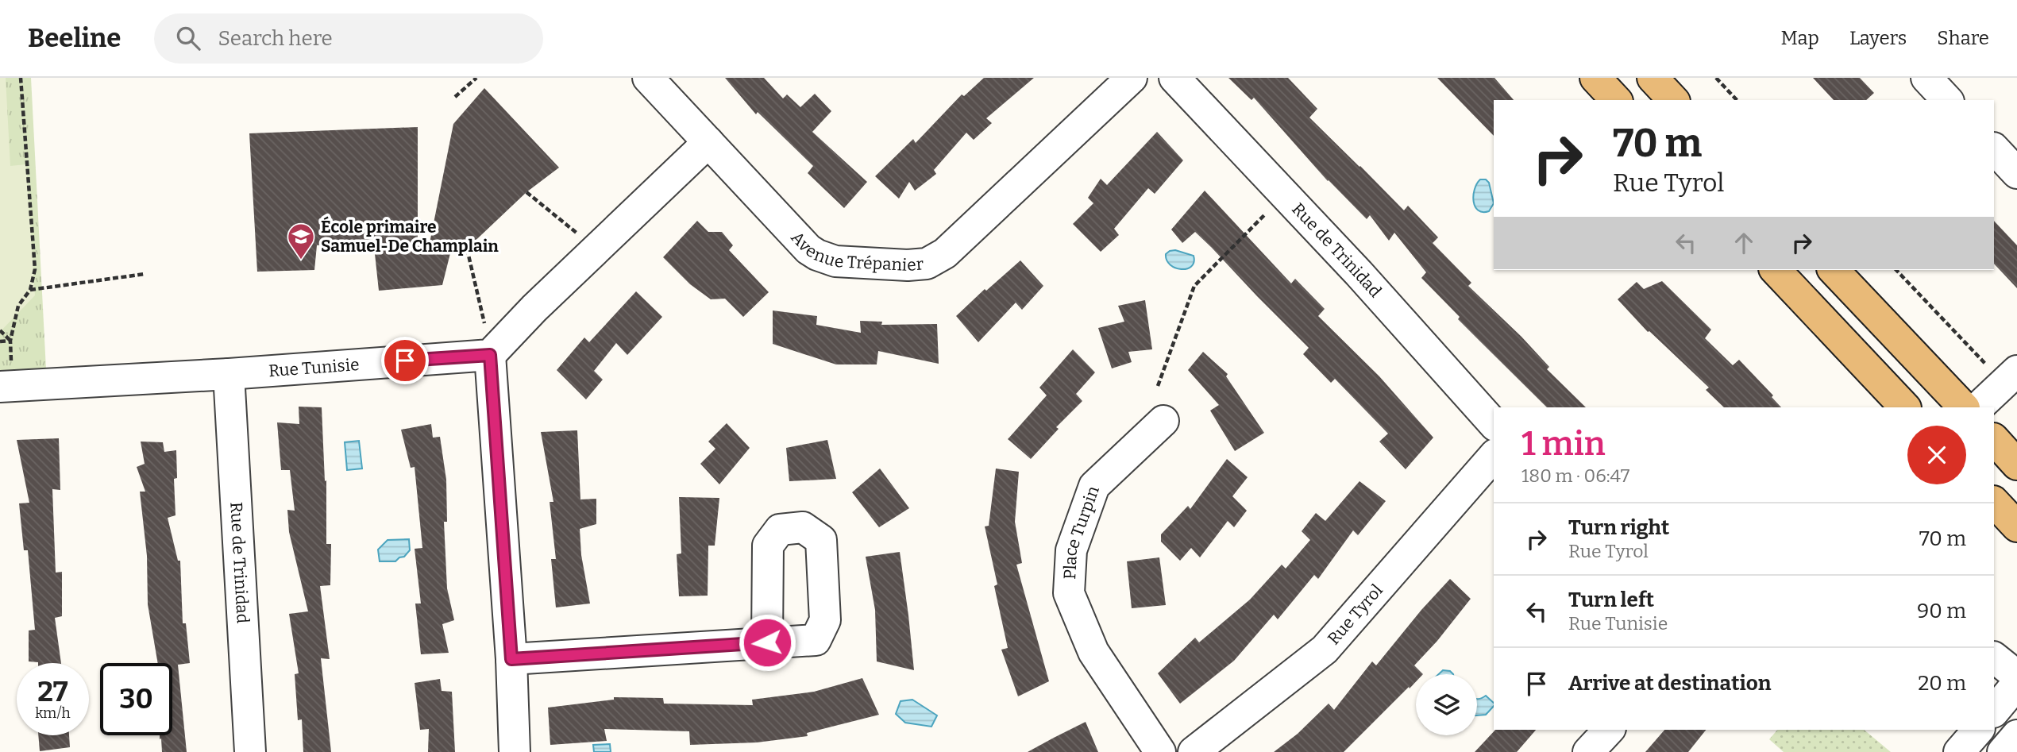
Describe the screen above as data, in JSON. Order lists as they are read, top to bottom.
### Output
{
  "streets": {
    "street": [
      "Avenue Trépanier",
      "Rue de Trinidad",
      "Rue Tunisie",
      "Place Turpin",
      "Rue Tyrol"
    ]
  },
  "crossings": [
    ["Rue de Trinidad", "Rue Tunisie"]
  ],
  "places": {
    "school or university": ["École primaire Samuel-De Champlain"]
  },
  "page": {
    "header": "Beeline",
    "search": "Search here",
    "nav": ["Map", "Layers", "Share"],
    "turn": ["70 m", "Rue Tyrol"],
    "heading": ["1 min", "180 m · 06:47"],
    "list": [
      {
        "name": "Turn right",
        "note": "Rue Tyrol",
        "value": "70 m"
      },
      {
        "name": "Turn left",
        "note": "Rue Tunisie",
        "value": "90 m"
      },
      {
        "name": "Arrive at destination",
        "value": "20 m"
      }
    ],
    "speed": "27 km/h",
    "limit": "30"
  }
}
